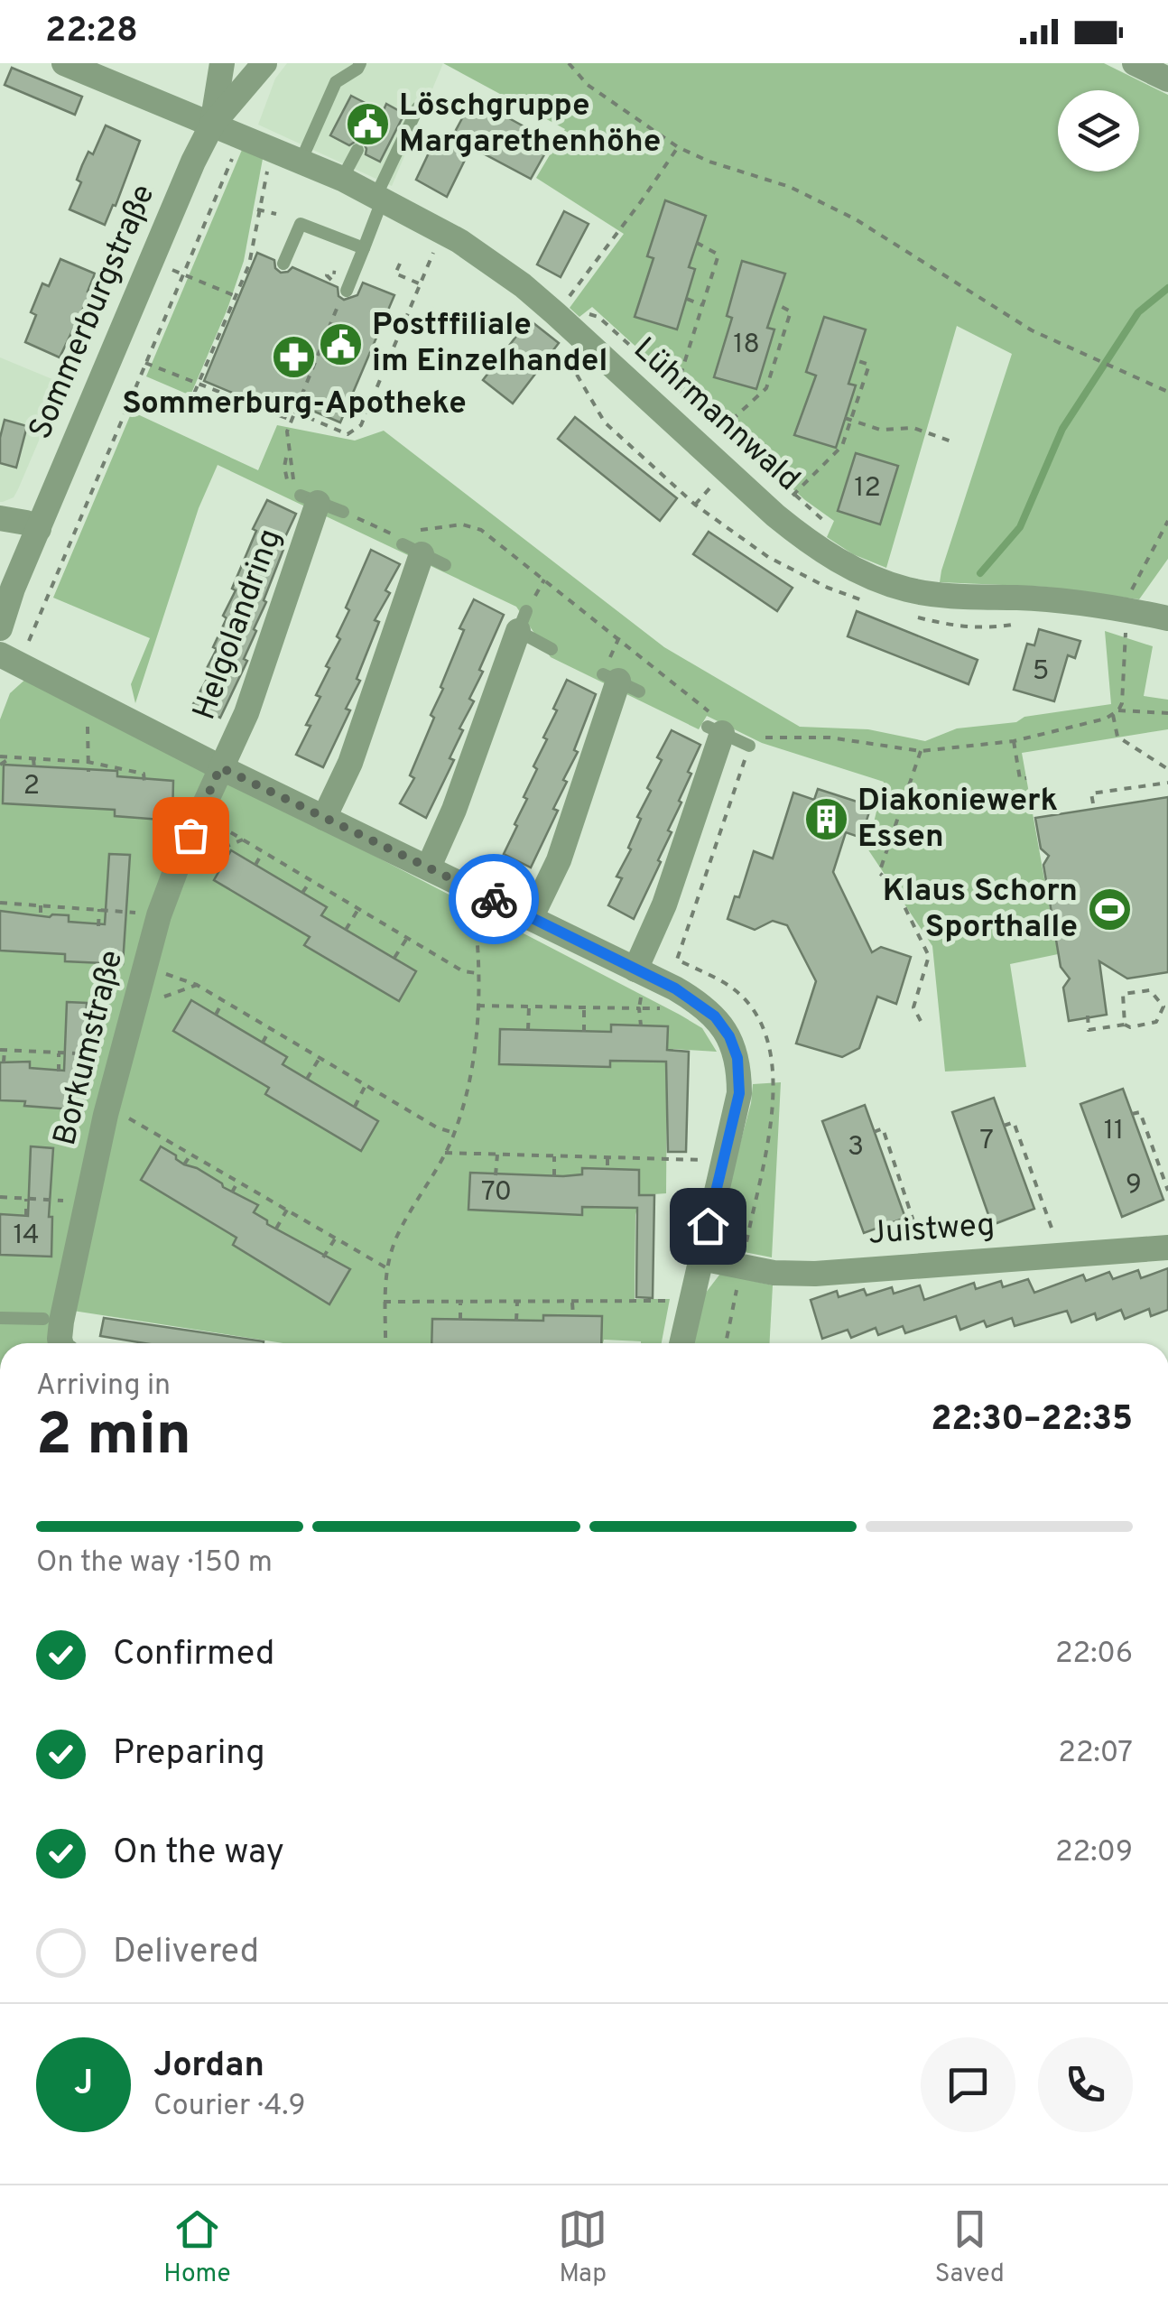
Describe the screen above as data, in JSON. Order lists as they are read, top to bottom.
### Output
{
  "streets": {
    "street": [
      "Sommerburgstraße",
      "Lührmannwald",
      "Helgolandring",
      "Borkumstraße",
      "Juistweg"
    ]
  },
  "crossings": [
    ["Sommerburgstraße", "Lührmannwald"],
    ["Helgolandring", "Borkumstraße"],
    ["Helgolandring", "Juistweg"]
  ],
  "places": {
    "public building": ["Löschgruppe Margarethenhöhe", "Postffiliale im Einzelhandel"],
    "pharmacy": ["Sommerburg-Apotheke"],
    "building": ["Diakoniewerk Essen"],
    "sports": ["Klaus Schorn Sporthalle"]
  },
  "house_numbers": [
    "18",
    "12",
    "5",
    "2",
    "11",
    "7",
    "3",
    "9",
    "70",
    "14"
  ],
  "page": {
    "status": "22:28",
    "heading": ["2 min", "Arriving in", "22:30–22:35"],
    "panel": ["Jordan", "Courier · 4.9"],
    "bar": "On the way · 150 m",
    "list": [
      ["Confirmed", "22:06"],
      ["Preparing", "22:07"],
      ["On the way", "22:09"],
      "Delivered"
    ],
    "round": "J",
    "tabs": ["Home", "Map", "Saved"]
  }
}
